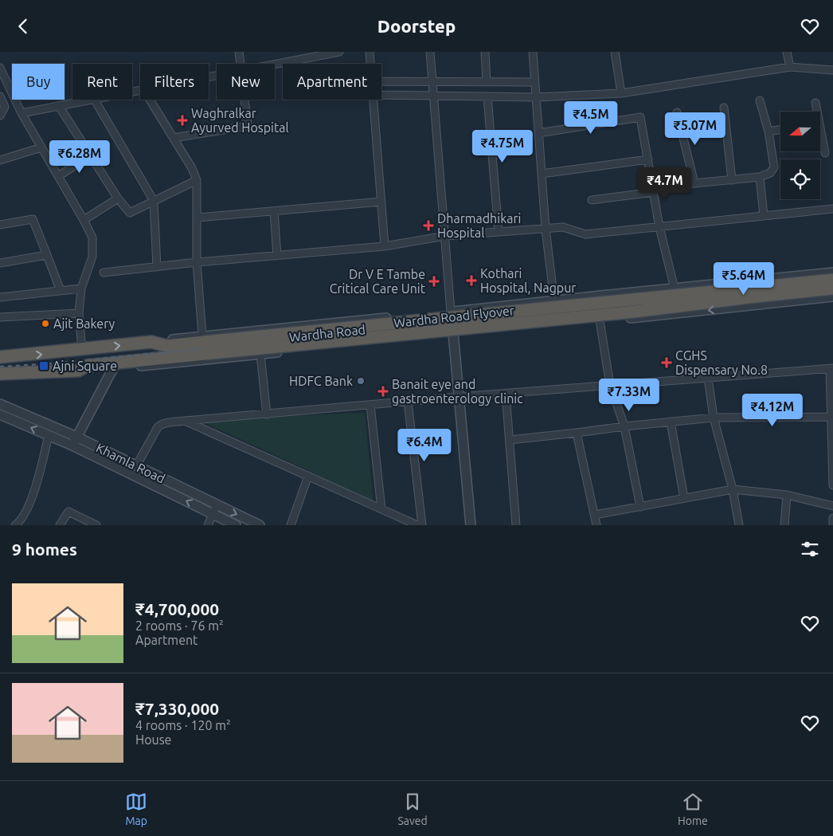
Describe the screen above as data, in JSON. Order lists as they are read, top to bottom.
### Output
{
  "streets": {
    "highway": ["Wardha Road Flyover", "Wardha Road"],
    "street": ["Khamla Road"]
  },
  "crossings": [
    ["Wardha Road Flyover", "Wardha Road"]
  ],
  "places": {
    "health": [
      "Waghralkar Ayurved Hospital",
      "Dharmadhikari Hospital",
      "Kothari Hospital, Nagpur",
      "Dr V E Tambe Critical Care Unit",
      "CGHS Dispensary No.8",
      "Banait eye and gastroenterology clinic"
    ],
    "other": ["Ajit Bakery", "HDFC Bank"],
    "transit": ["Ajni Square"]
  },
  "north": "left",
  "page": {
    "header": "Doorstep",
    "chip": [
      "Buy",
      "Rent",
      "Filters",
      "New",
      "Apartment"
    ],
    "price": [
      "₹4.5M",
      "₹5.07M",
      "₹4.75M",
      "₹6.28M",
      "₹4.7M",
      "₹5.64M",
      "₹7.33M",
      "₹4.12M",
      "₹6.4M"
    ],
    "heading": "9 homes",
    "list": [
      {
        "name": "₹4,700,000",
        "note": "2 rooms · 76 m² · Apartment"
      },
      {
        "name": "₹7,330,000",
        "note": "4 rooms · 120 m² · House"
      }
    ],
    "tabs": ["Map", "Saved", "Home"]
  }
}
